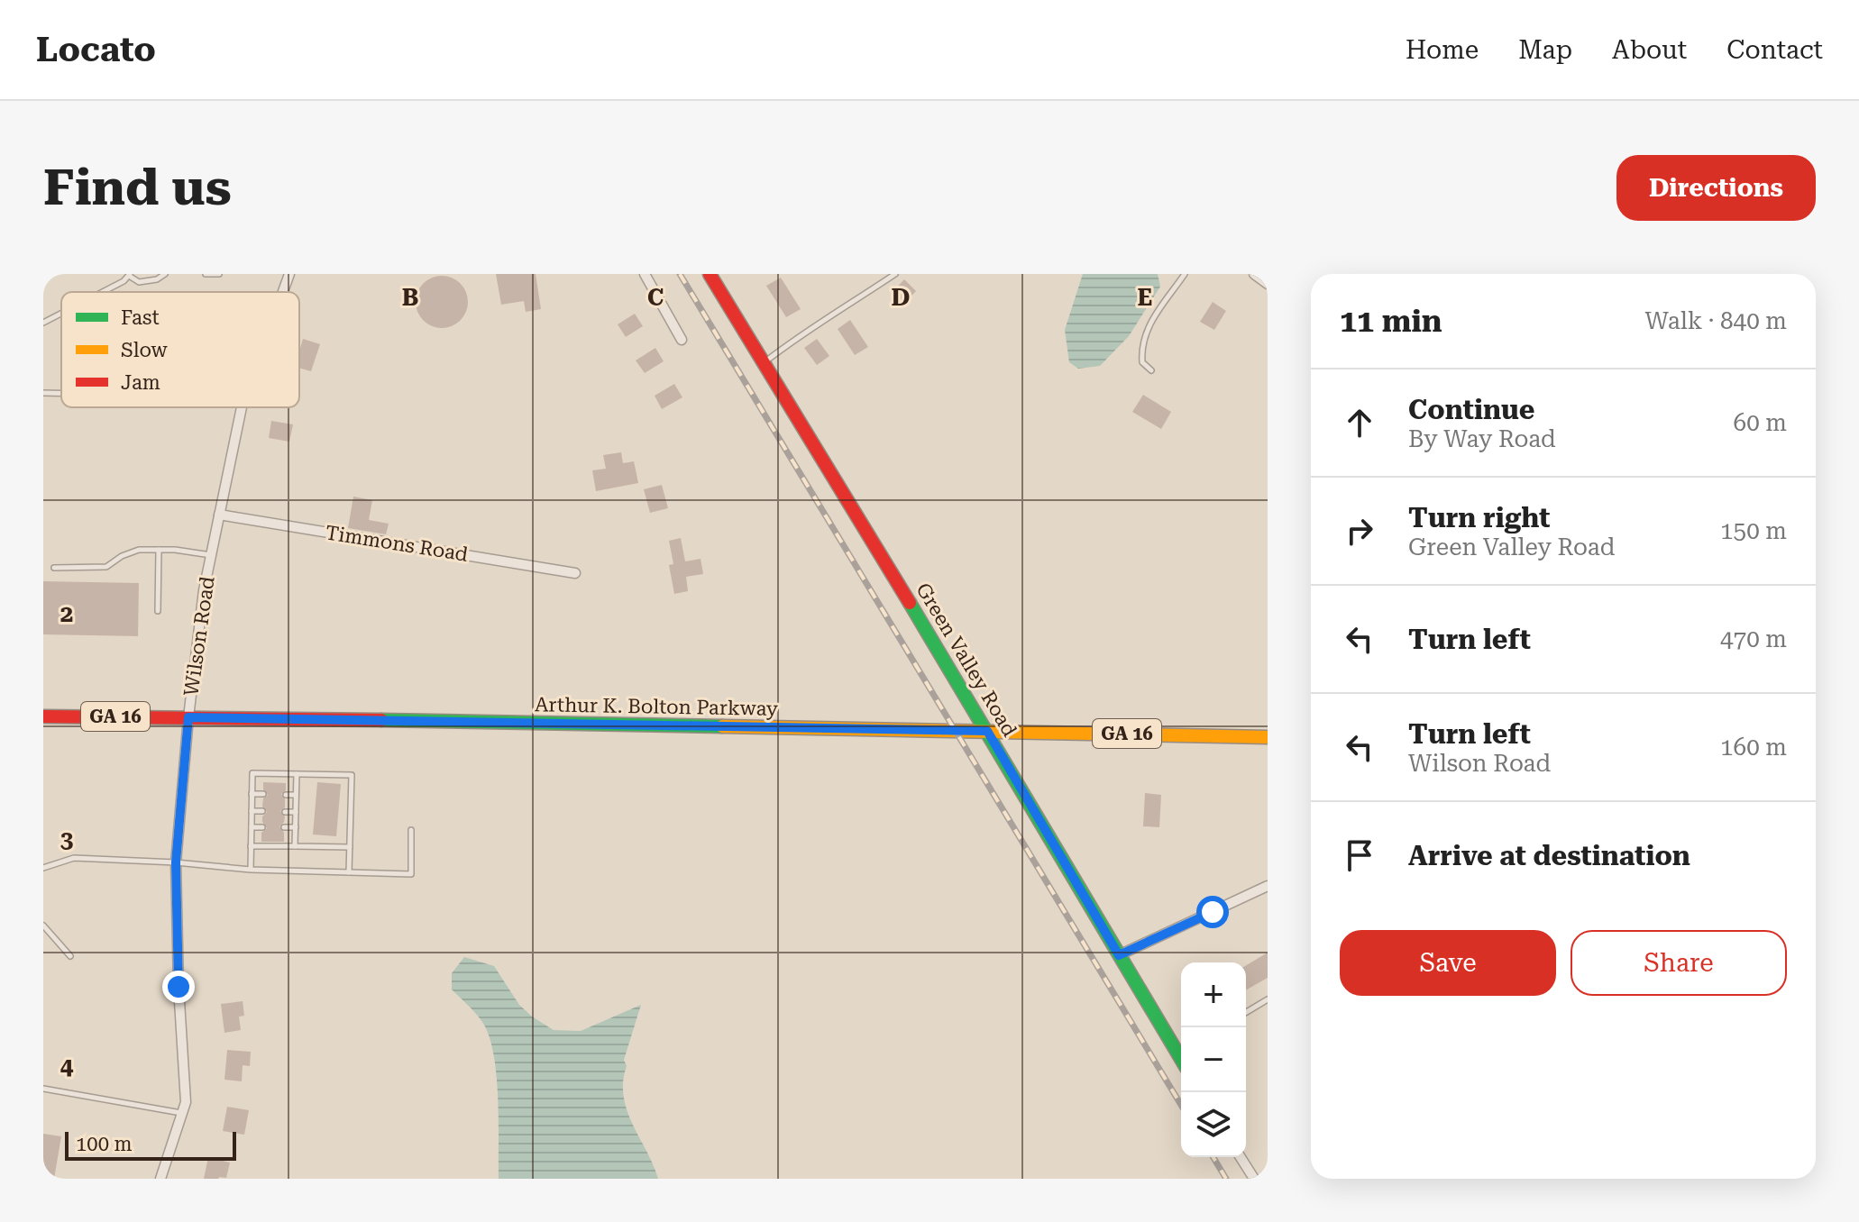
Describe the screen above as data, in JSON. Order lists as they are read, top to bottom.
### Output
{
  "streets": {
    "main road": ["Green Valley Road", "Arthur K. Bolton Parkway", "GA 16"],
    "street": ["Timmons Road", "Wilson Road"]
  },
  "crossings": [
    ["Timmons Road", "Wilson Road"],
    ["Wilson Road", "Arthur K. Bolton Parkway"],
    ["Green Valley Road", "Arthur K. Bolton Parkway"]
  ],
  "legend": ["Fast", "Slow", "Jam"],
  "scale_bar": "100 m",
  "page": {
    "header": "Locato",
    "nav": [
      "Home",
      "Map",
      "About",
      "Contact"
    ],
    "buttons": [
      "Directions",
      ["Save", "Share"]
    ],
    "title": "Find us",
    "heading": ["11 min", "Walk · 840 m"],
    "list": [
      ["Continue", "By Way Road", "60 m"],
      ["Turn right", "Green Valley Road", "150 m"],
      ["Turn left", "470 m"],
      ["Turn left", "Wilson Road", "160 m"],
      "Arrive at destination"
    ],
    "map_buttons": ["+", "−"],
    "scale": "100 m"
  },
  "grid": {
    "columns": [
      "B",
      "C",
      "D",
      "E"
    ],
    "rows": ["2", "3", "4"]
  }
}
